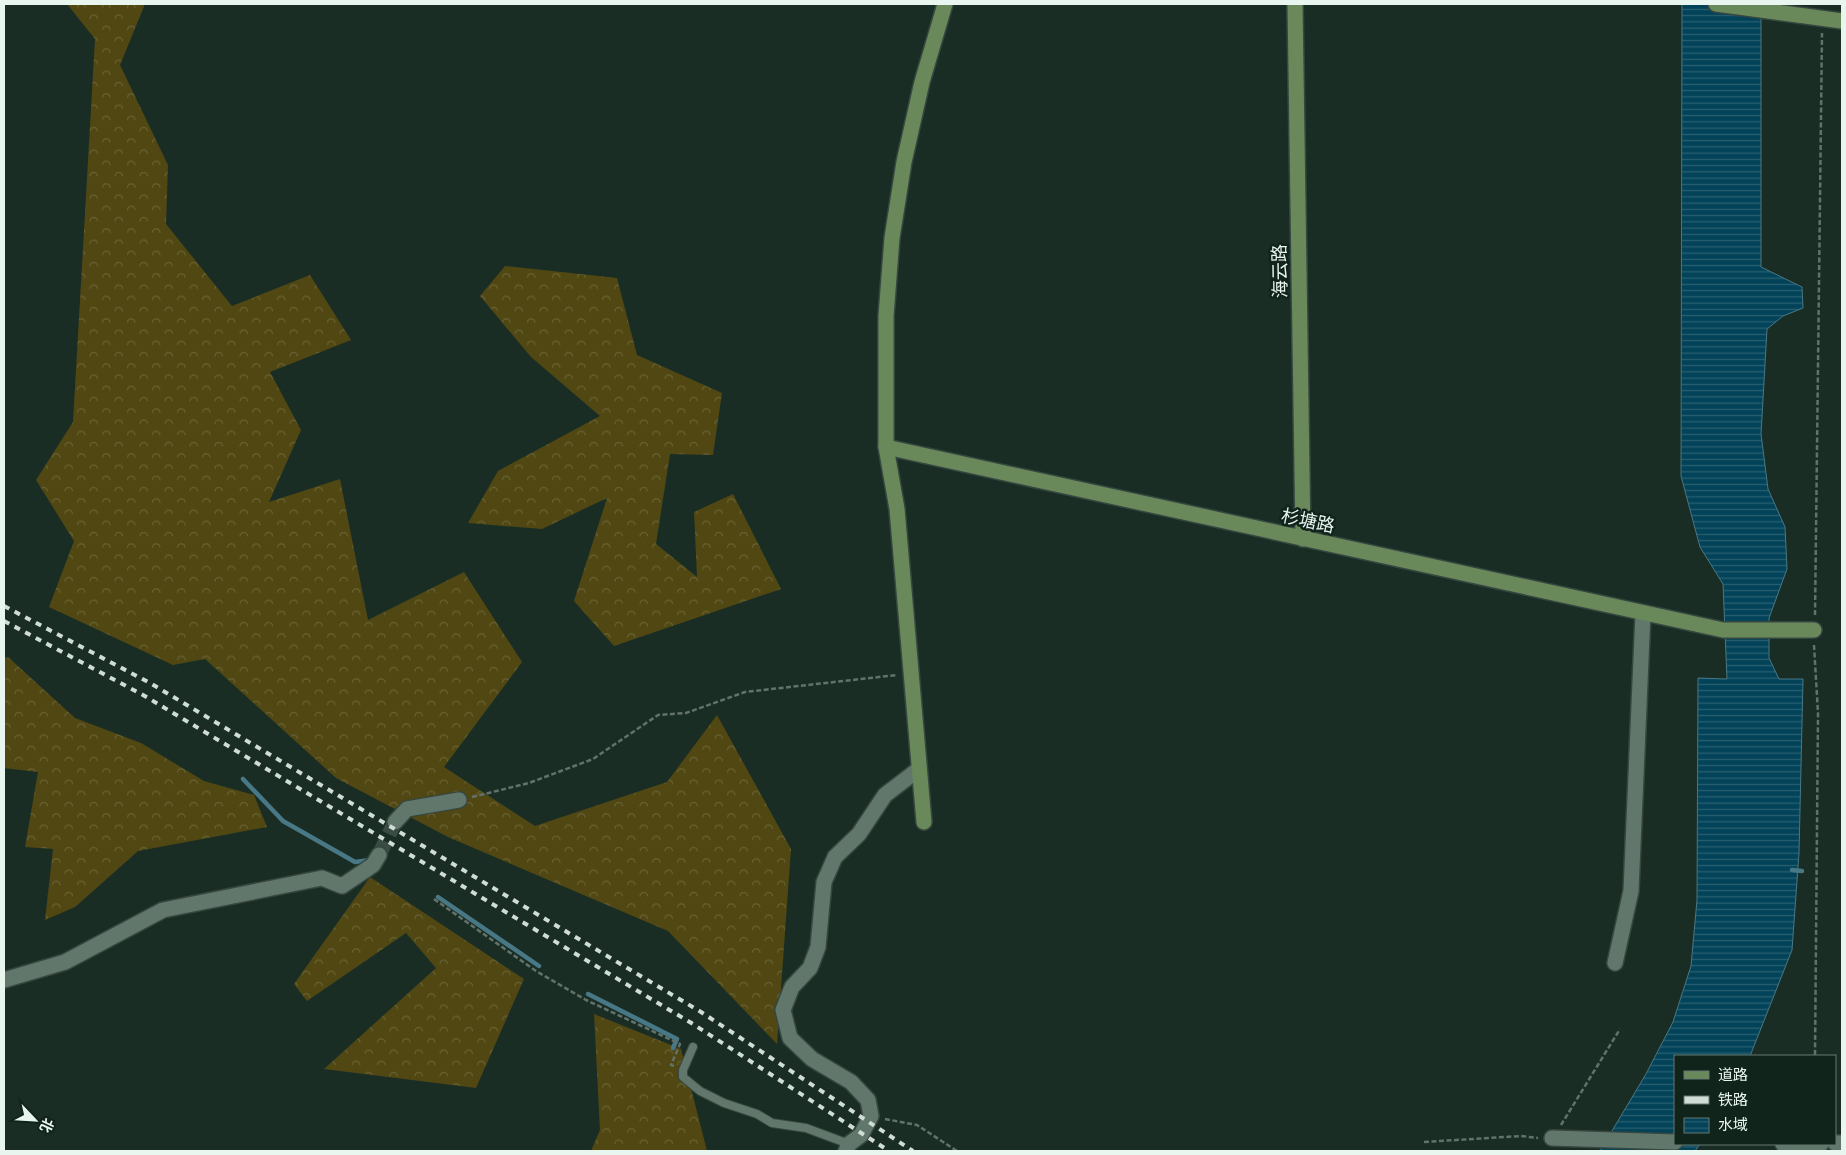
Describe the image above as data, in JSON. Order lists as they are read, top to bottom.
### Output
{
  "streets": {
    "street": ["海云路", "杉塘路"]
  },
  "crossings": [
    ["海云路", "杉塘路"]
  ],
  "legend": ["道路", "铁路", "水域"],
  "north": "bottom right"
}
